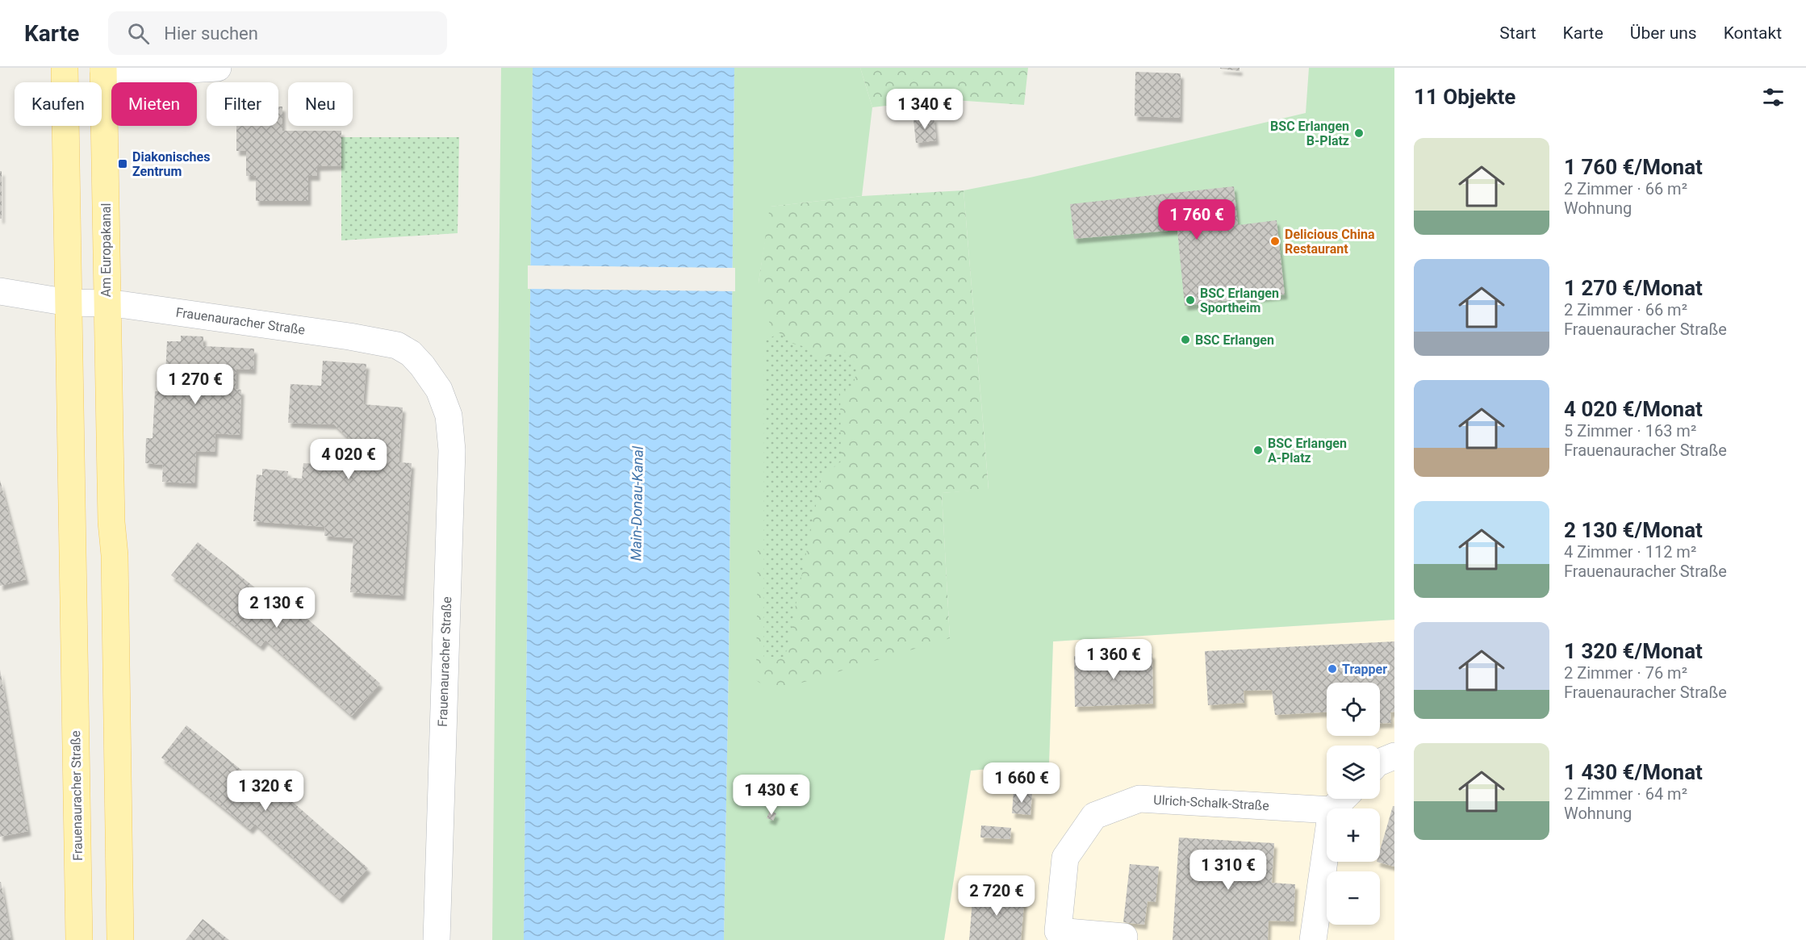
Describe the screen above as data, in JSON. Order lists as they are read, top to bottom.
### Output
{
  "streets": {
    "main road": ["Am Europakanal", "Frauenauracher Straße"],
    "street": ["Ulrich-Schalk-Straße"]
  },
  "crossings": [
    ["Am Europakanal", "Frauenauracher Straße"]
  ],
  "water": ["Main-Donau-Kanal"],
  "places": {
    "other": [
      "BSC Erlangen B-Platz",
      "Delicious China Restaurant",
      "BSC Erlangen Sportheim",
      "BSC Erlangen",
      "BSC Erlangen A-Platz",
      "Trapper"
    ],
    "transit": ["Diakonisches Zentrum"]
  },
  "page": {
    "header": "Karte",
    "search": "Hier suchen",
    "nav": [
      "Start",
      "Karte",
      "Über uns",
      "Kontakt"
    ],
    "heading": "11 Objekte",
    "chip": [
      "Kaufen",
      "Mieten",
      "Filter",
      "Neu"
    ],
    "price": [
      "1 340 €",
      "1 760 €",
      "1 270 €",
      "4 020 €",
      "2 130 €",
      "1 360 €",
      "1 660 €",
      "1 320 €",
      "1 430 €",
      "1 310 €",
      "2 720 €"
    ],
    "list": [
      {
        "name": "1 760 €/Monat",
        "note": "2 Zimmer · 66 m² · Wohnung"
      },
      {
        "name": "1 270 €/Monat",
        "note": "2 Zimmer · 66 m² · Frauenauracher Straße"
      },
      {
        "name": "4 020 €/Monat",
        "note": "5 Zimmer · 163 m² · Frauenauracher Straße"
      },
      {
        "name": "2 130 €/Monat",
        "note": "4 Zimmer · 112 m² · Frauenauracher Straße"
      },
      {
        "name": "1 320 €/Monat",
        "note": "2 Zimmer · 76 m² · Frauenauracher Straße"
      },
      {
        "name": "1 430 €/Monat",
        "note": "2 Zimmer · 64 m² · Wohnung"
      }
    ],
    "map_buttons": ["+", "−"]
  }
}
